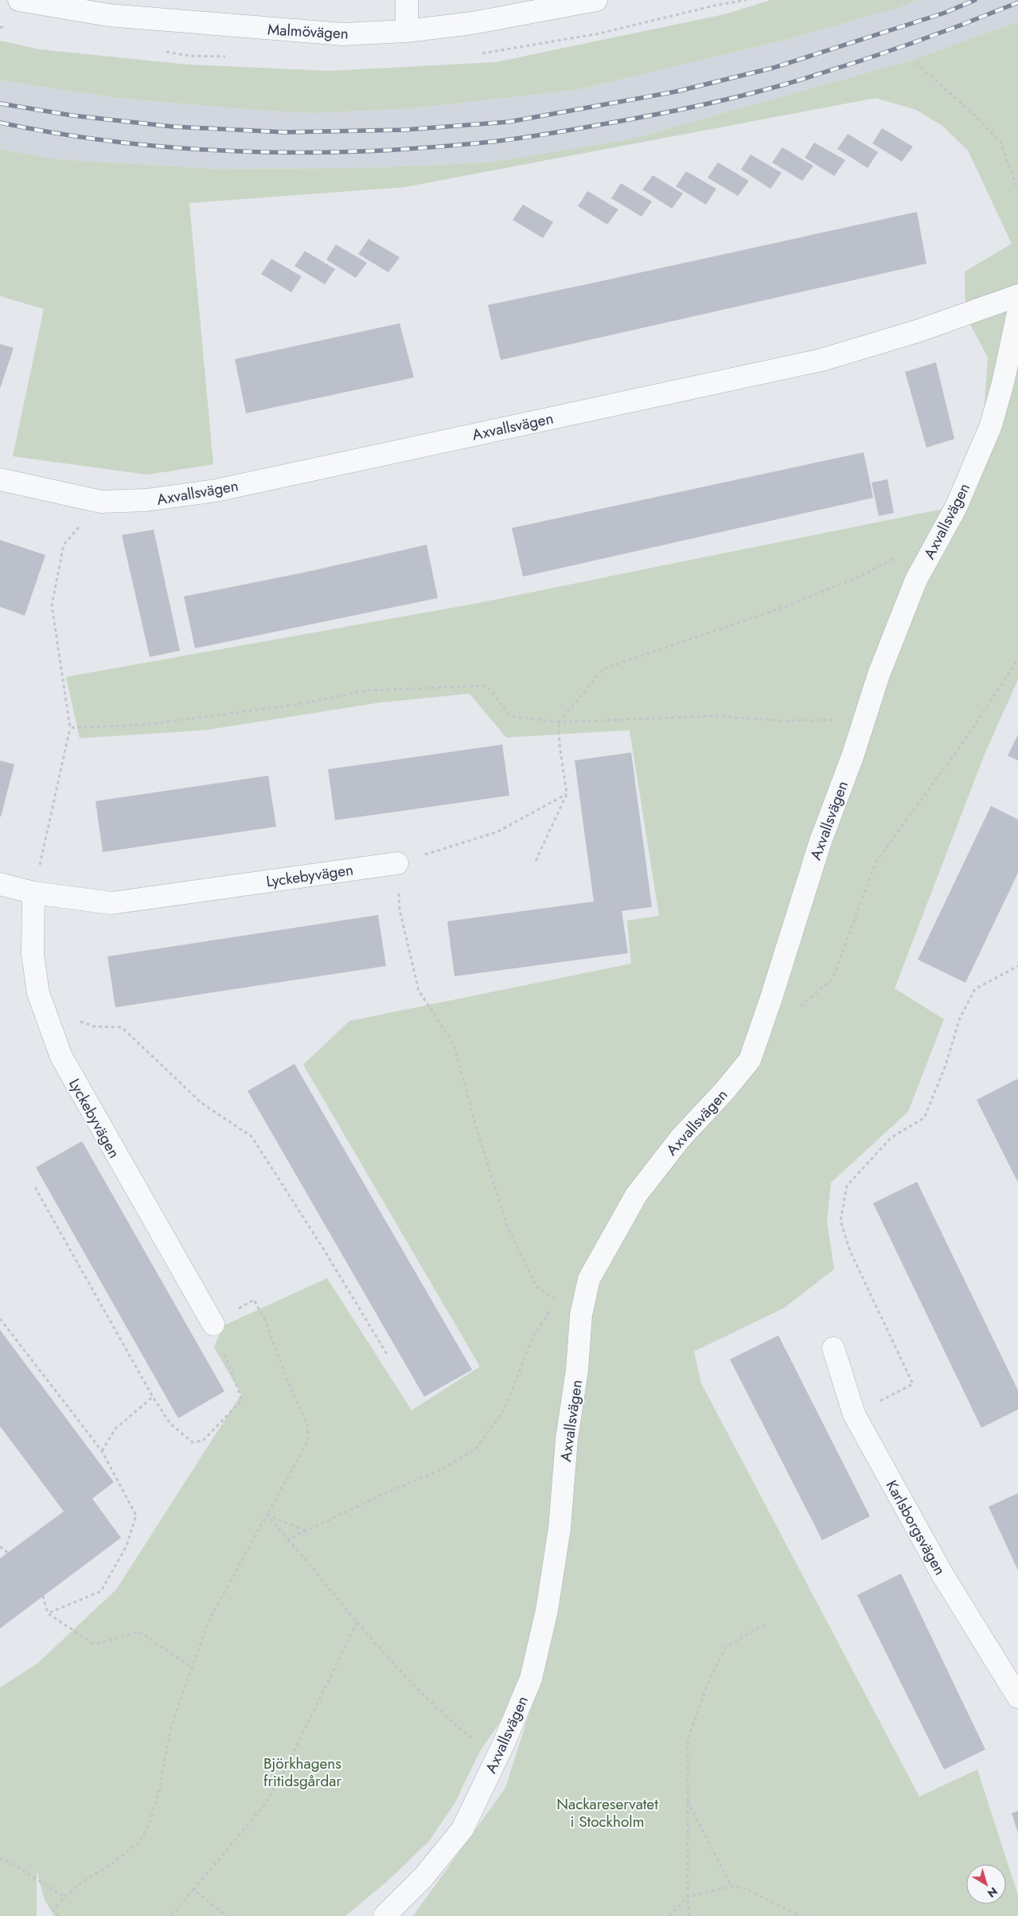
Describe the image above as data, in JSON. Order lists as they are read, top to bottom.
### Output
{
  "streets": {
    "street": [
      "Malmövägen",
      "Axvallsvägen",
      "Lyckebyvägen",
      "Karlsborgsvägen"
    ]
  },
  "parks": ["Björkhagens fritidsgårdar", "Nackareservatet i Stockholm"],
  "north": "bottom right"
}
